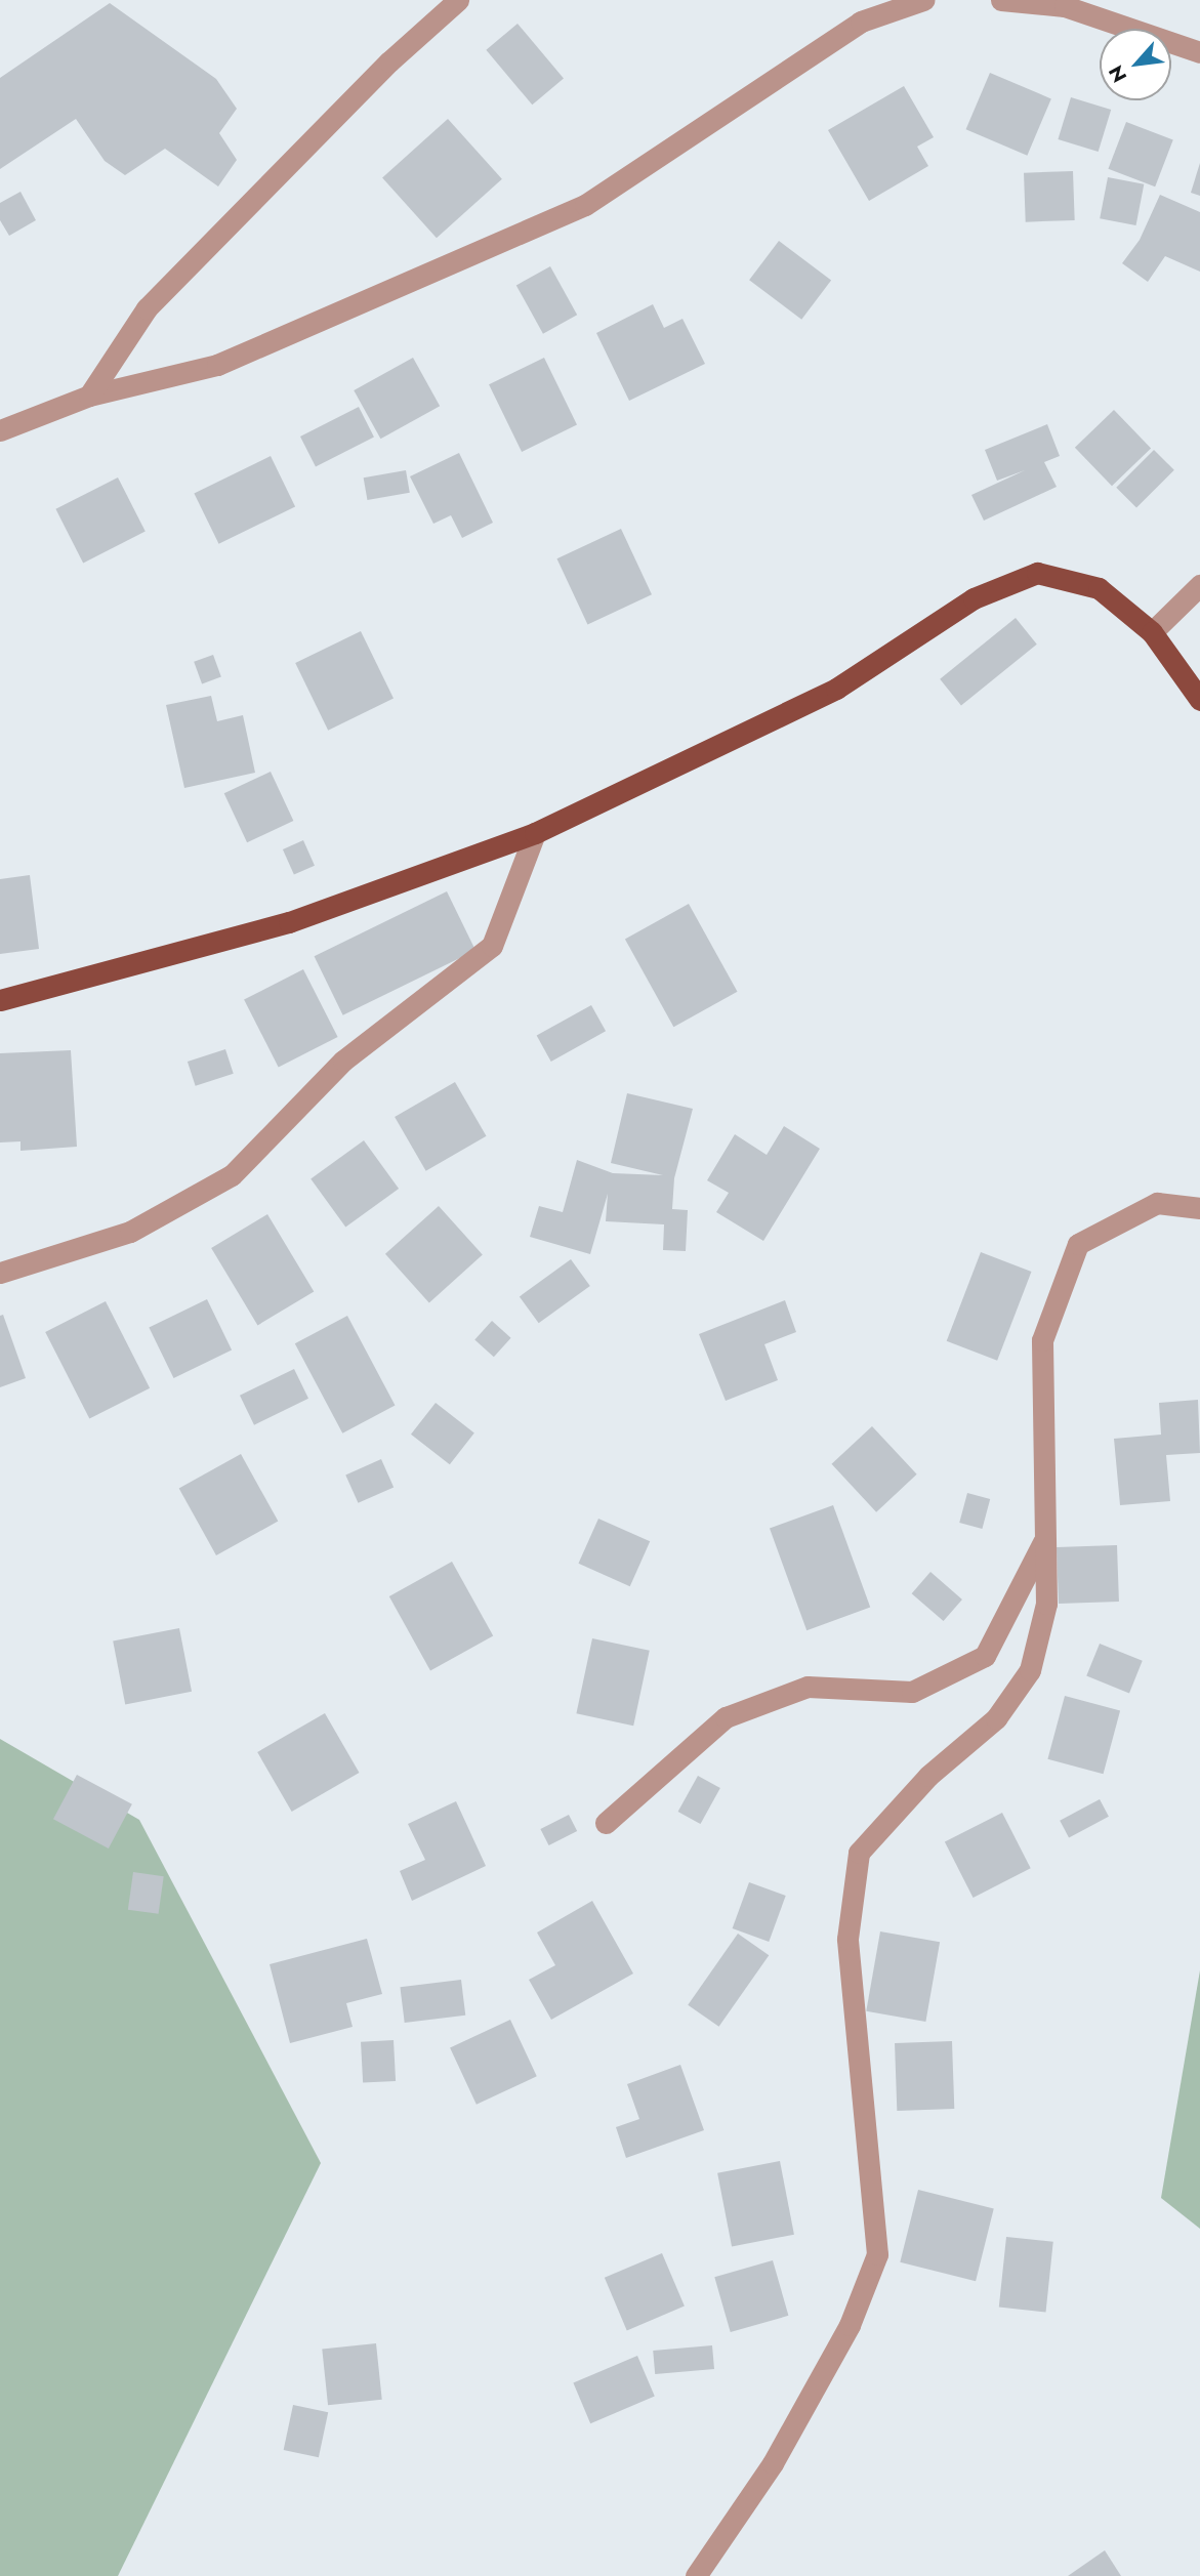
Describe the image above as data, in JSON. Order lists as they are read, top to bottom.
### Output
{
  "north": "bottom left"
}
